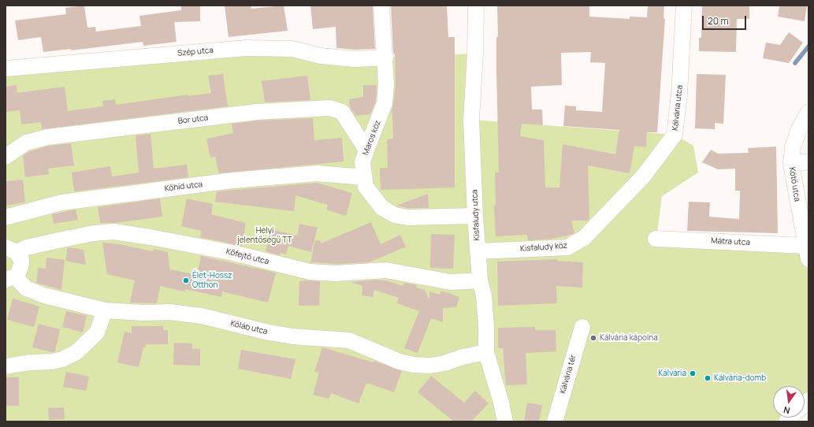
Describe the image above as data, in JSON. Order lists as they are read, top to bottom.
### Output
{
  "streets": {
    "street": [
      "Szép utca",
      "Kálvária utca",
      "Bor utca",
      "Maros köz",
      "Kötő utca",
      "Kőhíd utca",
      "Kisfaludy utca",
      "Mátra utca",
      "Kisfaludy köz",
      "Kőfejtő utca",
      "Kőláb utca",
      "Kálvária tér"
    ]
  },
  "crossings": [
    ["Szép utca", "Maros köz"],
    ["Kálvária utca", "Kisfaludy köz"],
    ["Bor utca", "Maros köz"],
    ["Maros köz", "Kőhíd utca"],
    ["Maros köz", "Kisfaludy utca"],
    ["Kötő utca", "Mátra utca"],
    ["Kisfaludy utca", "Kisfaludy köz"],
    ["Kisfaludy utca", "Kőfejtő utca"],
    ["Kisfaludy utca", "Kőláb utca"]
  ],
  "parks": ["Helyi jelentőségű TT"],
  "places": [
    "Élet-Hossz Otthon",
    "Kálvária kápolna",
    "Kálvária",
    "Kálvária-domb"
  ],
  "scale_bar": "20 m",
  "north": "bottom"
}
